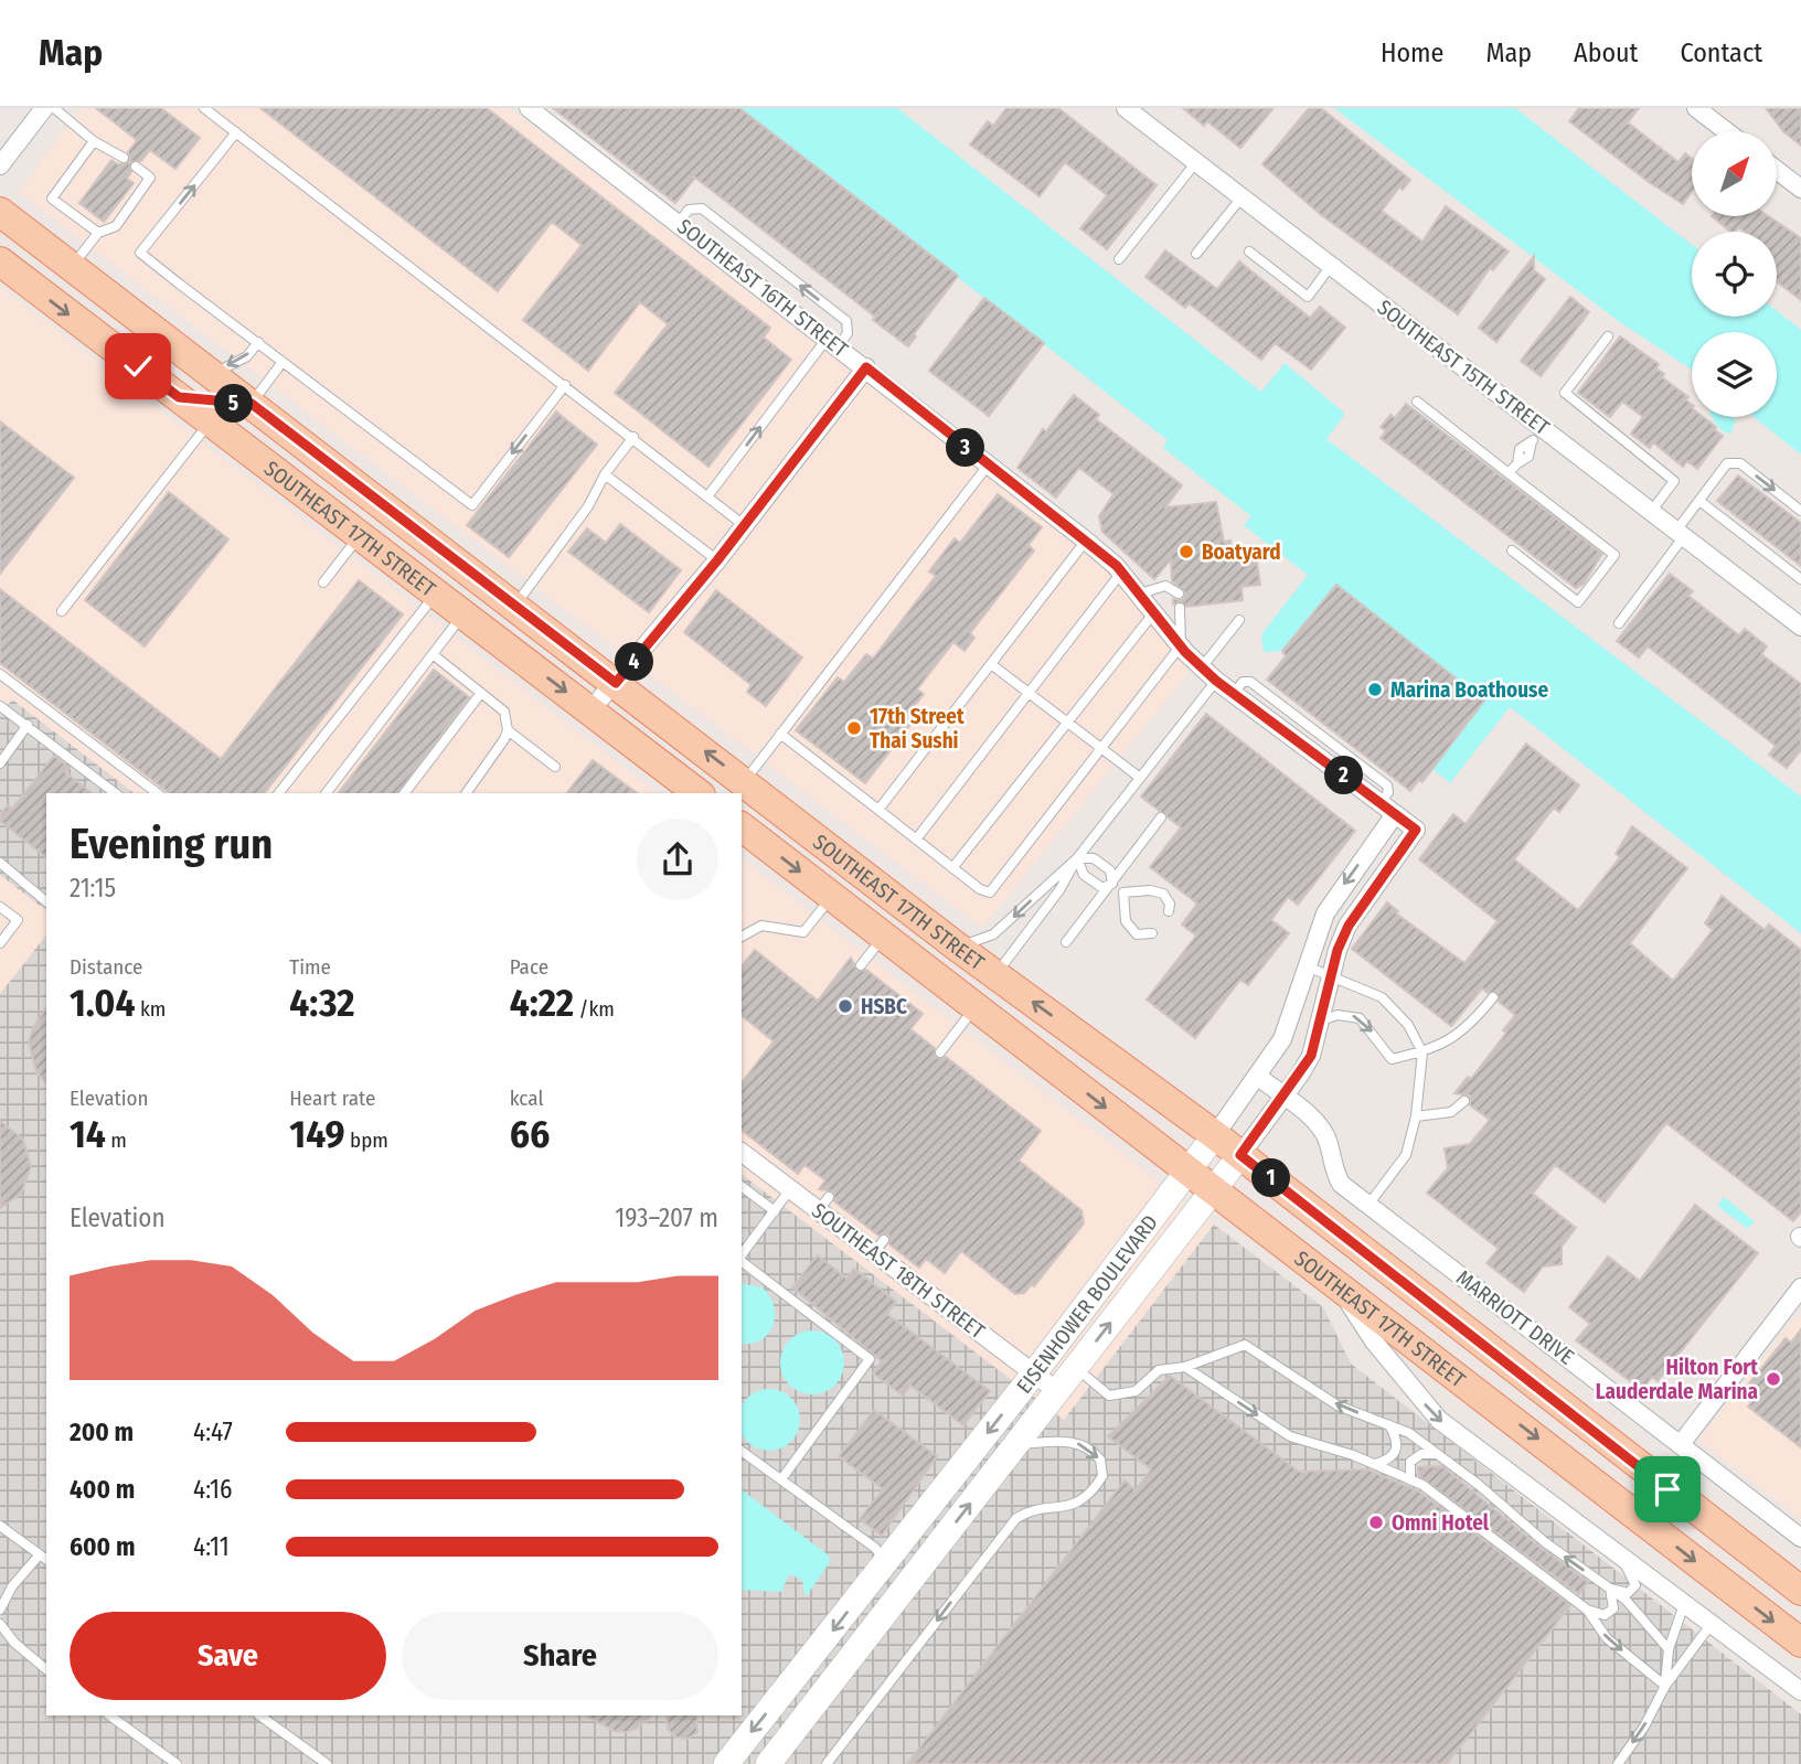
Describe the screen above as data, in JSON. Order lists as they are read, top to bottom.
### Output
{
  "streets": {
    "main road": ["SOUTHEAST 17TH STREET"],
    "street": [
      "SOUTHEAST 16TH STREET",
      "SOUTHEAST 15TH STREET",
      "SOUTHEAST 18TH STREET",
      "EISENHOWER BOULEVARD",
      "MARRIOTT DRIVE"
    ]
  },
  "crossings": [
    ["SOUTHEAST 16TH STREET", "EISENHOWER BOULEVARD"],
    ["SOUTHEAST 17TH STREET", "EISENHOWER BOULEVARD"],
    ["SOUTHEAST 18TH STREET", "EISENHOWER BOULEVARD"],
    ["EISENHOWER BOULEVARD", "MARRIOTT DRIVE"]
  ],
  "places": [
    "Boatyard",
    "Marina Boathouse",
    "17th Street Thai Sushi",
    "HSBC",
    "Hilton Fort Lauderdale Marina",
    "Omni Hotel"
  ],
  "north": "top right",
  "page": {
    "header": "Map",
    "nav": [
      "Home",
      "Map",
      "About",
      "Contact"
    ],
    "pins": [
      "5",
      "3",
      "4",
      "2",
      "1"
    ],
    "heading": ["Evening run", "21:15"],
    "stats": [
      ["Distance", "1.04 km"],
      ["Time", "4:32"],
      ["Pace", "4:22 /km"],
      ["Elevation", "14 m"],
      ["Heart rate", "149 bpm"],
      ["kcal", "66"]
    ],
    "chart": ["Elevation", "193–207 m"],
    "list": [
      {
        "name": "200 m",
        "note": "4:47"
      },
      {
        "name": "400 m",
        "note": "4:16"
      },
      {
        "name": "600 m",
        "note": "4:11"
      }
    ],
    "buttons": ["Save", "Share"]
  }
}
